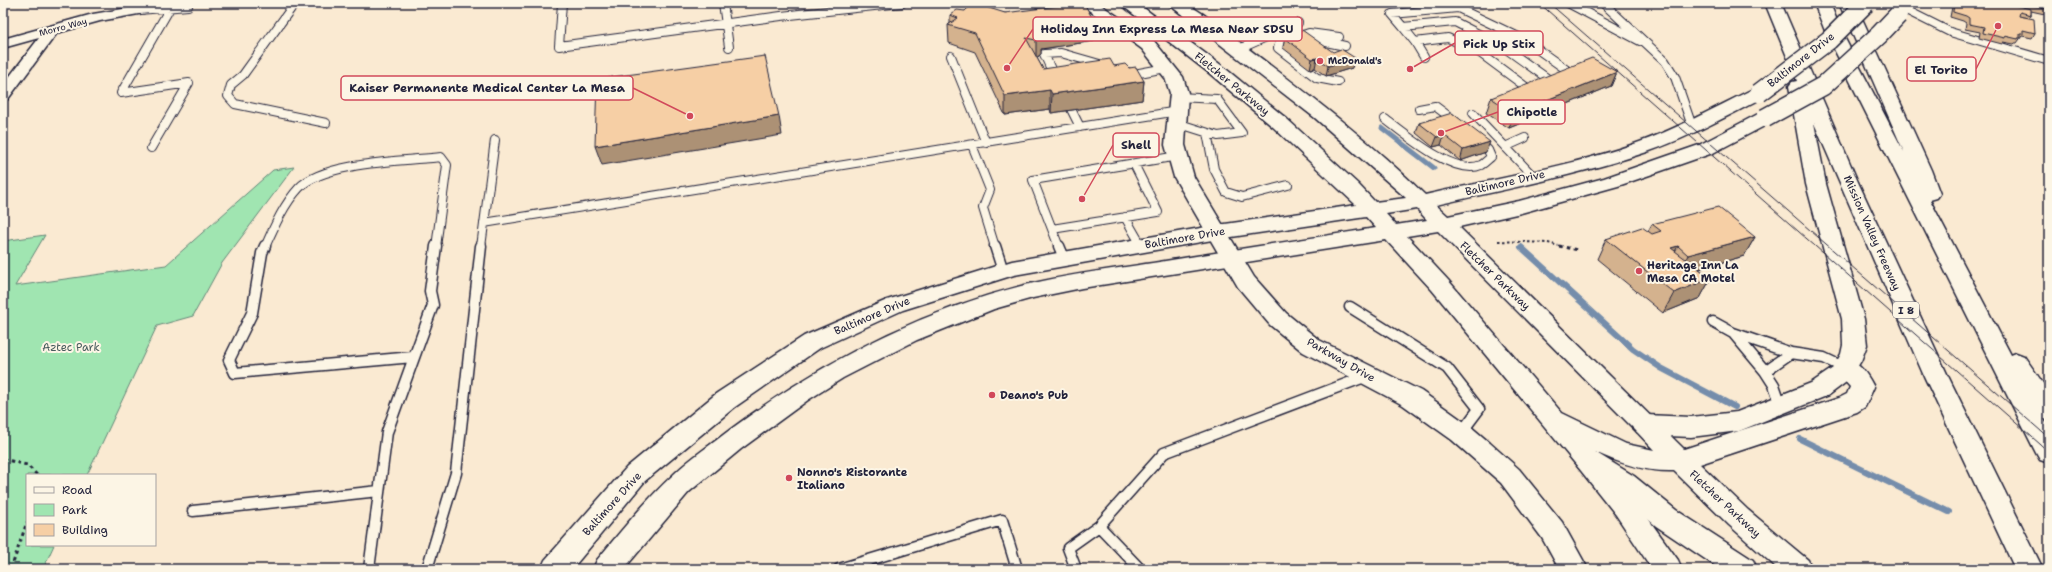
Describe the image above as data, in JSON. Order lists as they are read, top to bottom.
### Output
{
  "streets": {
    "main road": [
      "Baltimore Drive",
      "Fletcher Parkway",
      "Mission Valley Freeway",
      "I 8",
      "Parkway Drive"
    ],
    "street": ["Morro Way"]
  },
  "crossings": [
    ["Baltimore Drive", "Fletcher Parkway"],
    ["Baltimore Drive", "Parkway Drive"]
  ],
  "parks": ["Aztec Park"],
  "places": [
    "El Torito",
    "McDonald's",
    "Holiday Inn Express La Mesa Near SDSU",
    "Pick Up Stix",
    "Kaiser Permanente Medical Center La Mesa",
    "Chipotle",
    "Shell",
    "Heritage Inn La Mesa CA Motel",
    "Deano's Pub",
    "Nonno's Ristorante Italiano"
  ],
  "legend": ["Road", "Park", "Building"]
}
